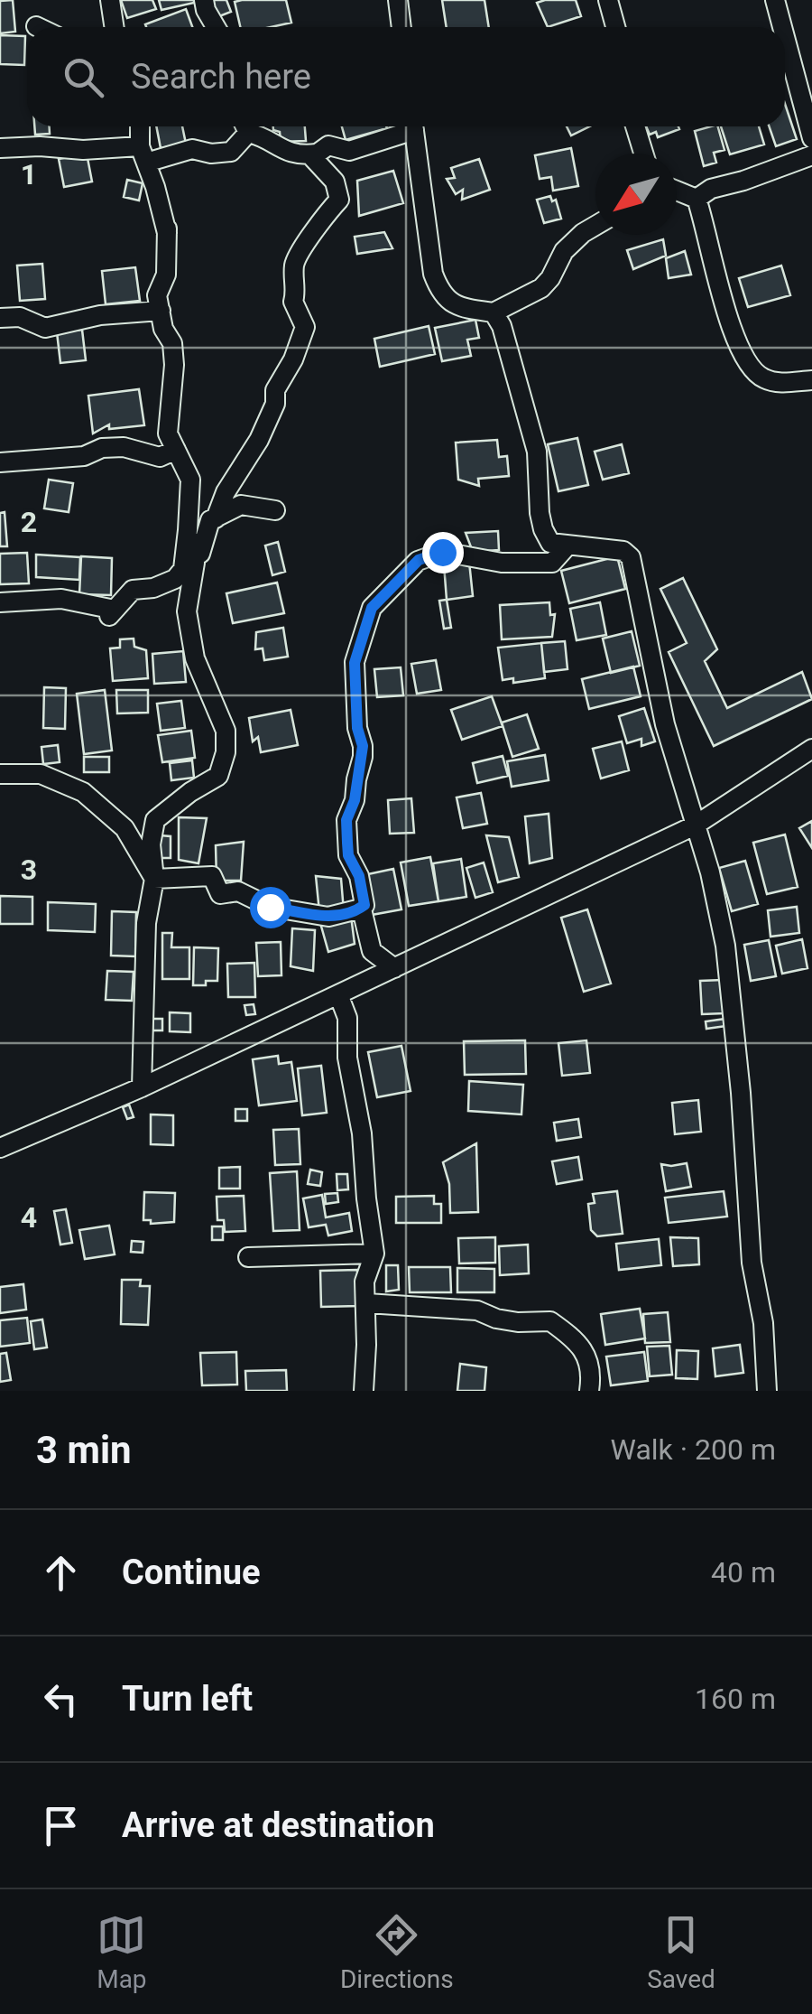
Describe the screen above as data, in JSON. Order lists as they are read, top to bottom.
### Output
{
  "north": "bottom left",
  "page": {
    "search": "Search here",
    "heading": ["3 min", "Walk · 200 m"],
    "list": [
      ["Continue", "40 m"],
      ["Turn left", "160 m"],
      "Arrive at destination"
    ],
    "nav": ["Map", "Directions", "Saved"]
  },
  "grid": {
    "rows": [
      "1",
      "2",
      "3",
      "4"
    ]
  }
}
